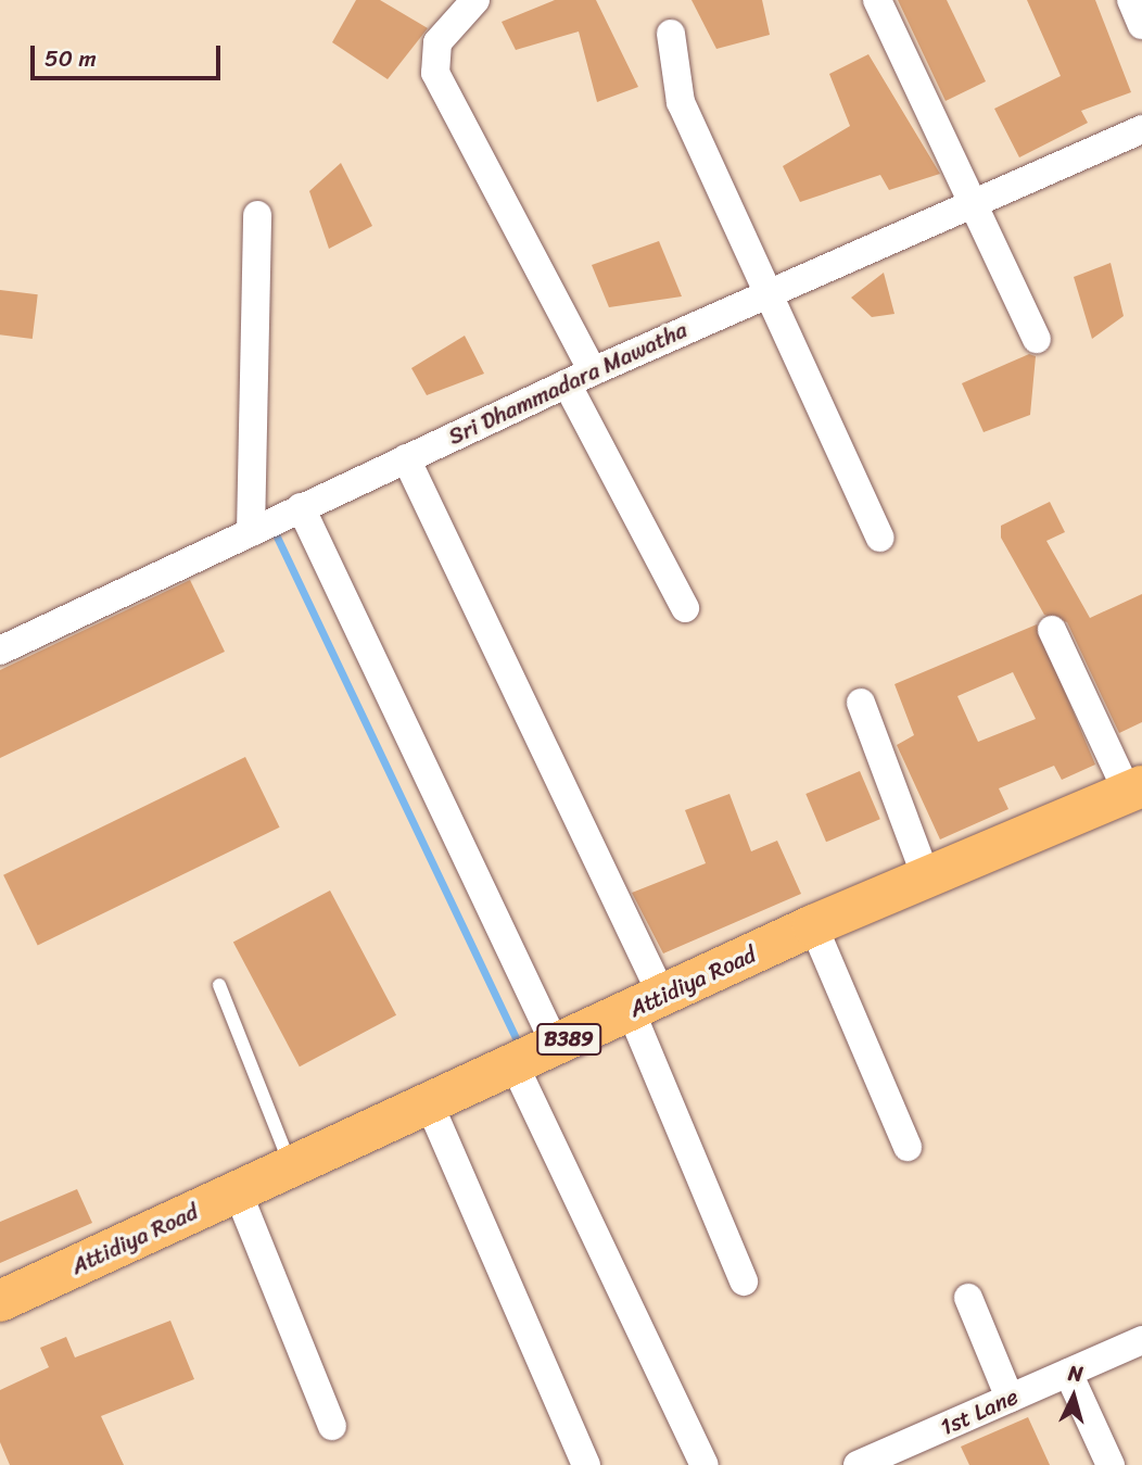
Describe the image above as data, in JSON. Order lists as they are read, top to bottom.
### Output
{
  "streets": {
    "main road": ["Attidiya Road", "B389"],
    "street": ["Sri Dhammadara Mawatha", "1st Lane"]
  },
  "scale_bar": "50 m",
  "north": "top"
}
